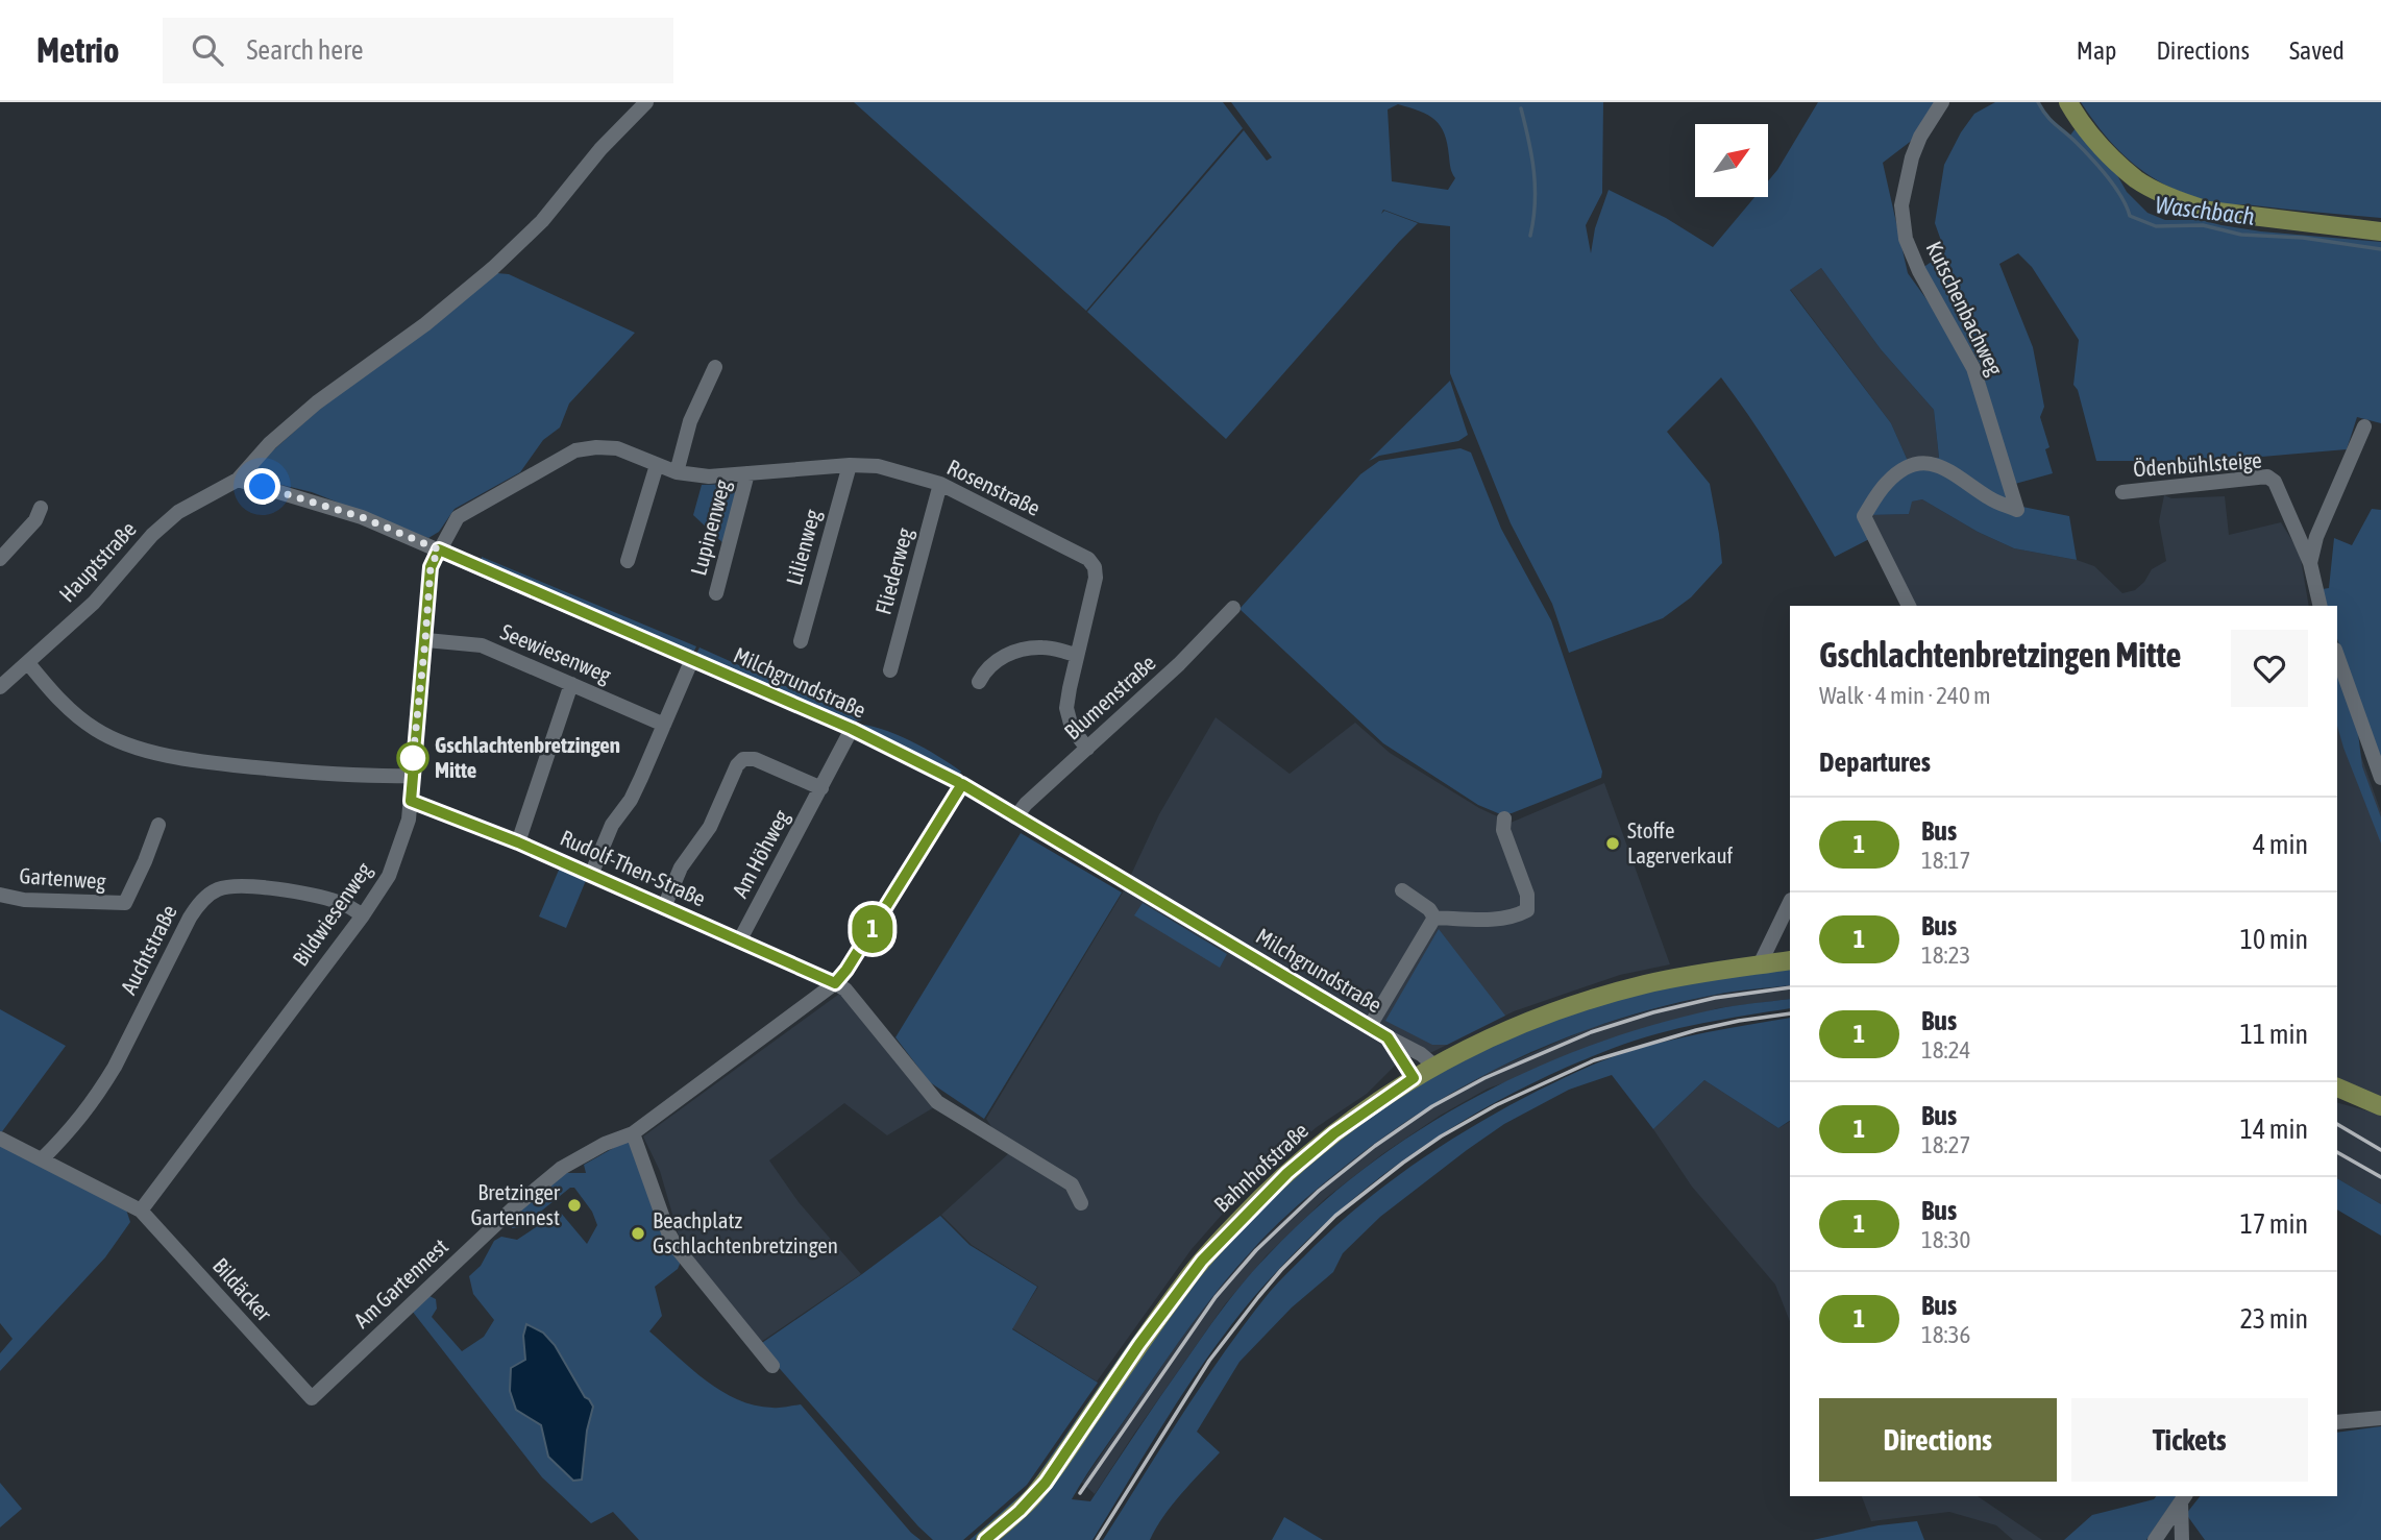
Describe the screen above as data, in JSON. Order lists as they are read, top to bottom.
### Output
{
  "streets": {
    "main road": ["Bahnhofstraße"],
    "street": [
      "Kutschenbachweg",
      "Ödenbühlsteige",
      "Rosenstraße",
      "Lupinenweg",
      "Lilienweg",
      "Hauptstraße",
      "Fliederweg",
      "Seewiesenweg",
      "Milchgrundstraße",
      "Blumenstraße",
      "Am Höhweg",
      "Rudolf-Then-Straße",
      "Gartenweg",
      "Bildwiesenweg",
      "Auchtstraße",
      "Am Gartennest",
      "Bildäcker"
    ]
  },
  "crossings": [
    ["Rosenstraße", "Lupinenweg"],
    ["Rosenstraße", "Lilienweg"],
    ["Rosenstraße", "Fliederweg"],
    ["Rosenstraße", "Milchgrundstraße"],
    ["Rosenstraße", "Blumenstraße"],
    ["Rosenstraße", "Bildwiesenweg"],
    ["Hauptstraße", "Milchgrundstraße"],
    ["Seewiesenweg", "Bildwiesenweg"],
    ["Milchgrundstraße", "Blumenstraße"],
    ["Milchgrundstraße", "Am Höhweg"],
    ["Milchgrundstraße", "Bildwiesenweg"],
    ["Milchgrundstraße", "Bahnhofstraße"],
    ["Am Höhweg", "Rudolf-Then-Straße"],
    ["Rudolf-Then-Straße", "Bildwiesenweg"],
    ["Rudolf-Then-Straße", "Am Gartennest"],
    ["Bildwiesenweg", "Auchtstraße"],
    ["Bildwiesenweg", "Bildäcker"],
    ["Am Gartennest", "Bildäcker"]
  ],
  "water": ["Waschbach"],
  "places": [
    "Gschlachtenbretzingen Mitte",
    "Stoffe Lagerverkauf",
    "Bretzinger Gartennest",
    "Beachplatz Gschlachtenbretzingen"
  ],
  "lines": ["bus line 1"],
  "north": "top right",
  "page": {
    "header": "Metrio",
    "search": "Search here",
    "nav": ["Map", "Directions", "Saved"],
    "on_map": "1",
    "heading": [
      ["Gschlachtenbretzingen Mitte", "Walk · 4 min · 240 m"],
      "Departures"
    ],
    "list": [
      {
        "mark": "1",
        "name": "Bus",
        "note": "18:17",
        "value": "4 min"
      },
      {
        "mark": "1",
        "name": "Bus",
        "note": "18:23",
        "value": "10 min"
      },
      {
        "mark": "1",
        "name": "Bus",
        "note": "18:24",
        "value": "11 min"
      },
      {
        "mark": "1",
        "name": "Bus",
        "note": "18:27",
        "value": "14 min"
      },
      {
        "mark": "1",
        "name": "Bus",
        "note": "18:30",
        "value": "17 min"
      },
      {
        "mark": "1",
        "name": "Bus",
        "note": "18:36",
        "value": "23 min"
      }
    ],
    "buttons": ["Directions", "Tickets"]
  }
}
